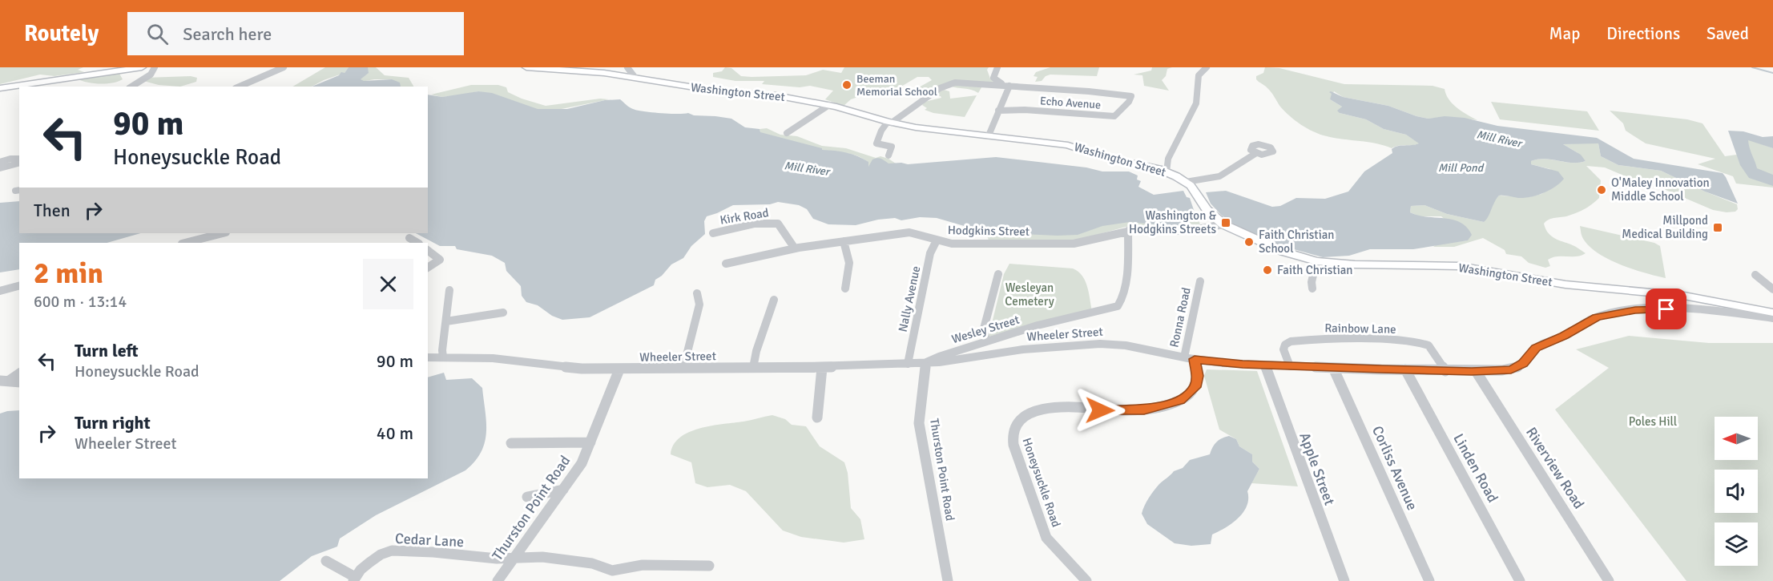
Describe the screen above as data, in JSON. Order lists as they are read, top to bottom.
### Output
{
  "streets": {
    "main road": ["Washington Street"],
    "street": [
      "Echo Avenue",
      "Kirk Road",
      "Hodgkins Street",
      "Nally Avenue",
      "Ronna Road",
      "Rainbow Lane",
      "Wesley Street",
      "Wheeler Street",
      "Corliss Avenue",
      "Linden Road",
      "Riverview Road",
      "Apple Street",
      "Thurston Point Road",
      "Honeysuckle Road",
      "Cedar Lane"
    ]
  },
  "crossings": [
    ["Washington Street", "Hodgkins Street"],
    ["Kirk Road", "Hodgkins Street"],
    ["Hodgkins Street", "Nally Avenue"],
    ["Hodgkins Street", "Wesley Street"],
    ["Nally Avenue", "Wheeler Street"],
    ["Ronna Road", "Wheeler Street"],
    ["Rainbow Lane", "Wheeler Street"],
    ["Wesley Street", "Wheeler Street"],
    ["Wesley Street", "Thurston Point Road"],
    ["Wheeler Street", "Corliss Avenue"],
    ["Wheeler Street", "Linden Road"],
    ["Wheeler Street", "Riverview Road"],
    ["Wheeler Street", "Apple Street"],
    ["Wheeler Street", "Thurston Point Road"],
    ["Wheeler Street", "Honeysuckle Road"],
    ["Thurston Point Road", "Cedar Lane"]
  ],
  "water": ["Mill River", "Mill Pond"],
  "parks": ["Wesleyan Cemetery", "Poles Hill"],
  "places": {
    "other": [
      "Beeman Memorial School",
      "O'Maley Innovation Middle School",
      "Faith Christian School",
      "Faith Christian"
    ],
    "transit": ["Washington & Hodgkins Streets", "Millpond Medical Building"]
  },
  "north": "left",
  "page": {
    "header": "Routely",
    "search": "Search here",
    "nav": ["Map", "Directions", "Saved"],
    "turn": ["90 m", "Honeysuckle Road"],
    "then": "Then",
    "heading": ["2 min", "600 m · 13:14"],
    "list": [
      {
        "name": "Turn left",
        "note": "Honeysuckle Road",
        "value": "90 m"
      },
      {
        "name": "Turn right",
        "note": "Wheeler Street",
        "value": "40 m"
      }
    ]
  }
}
